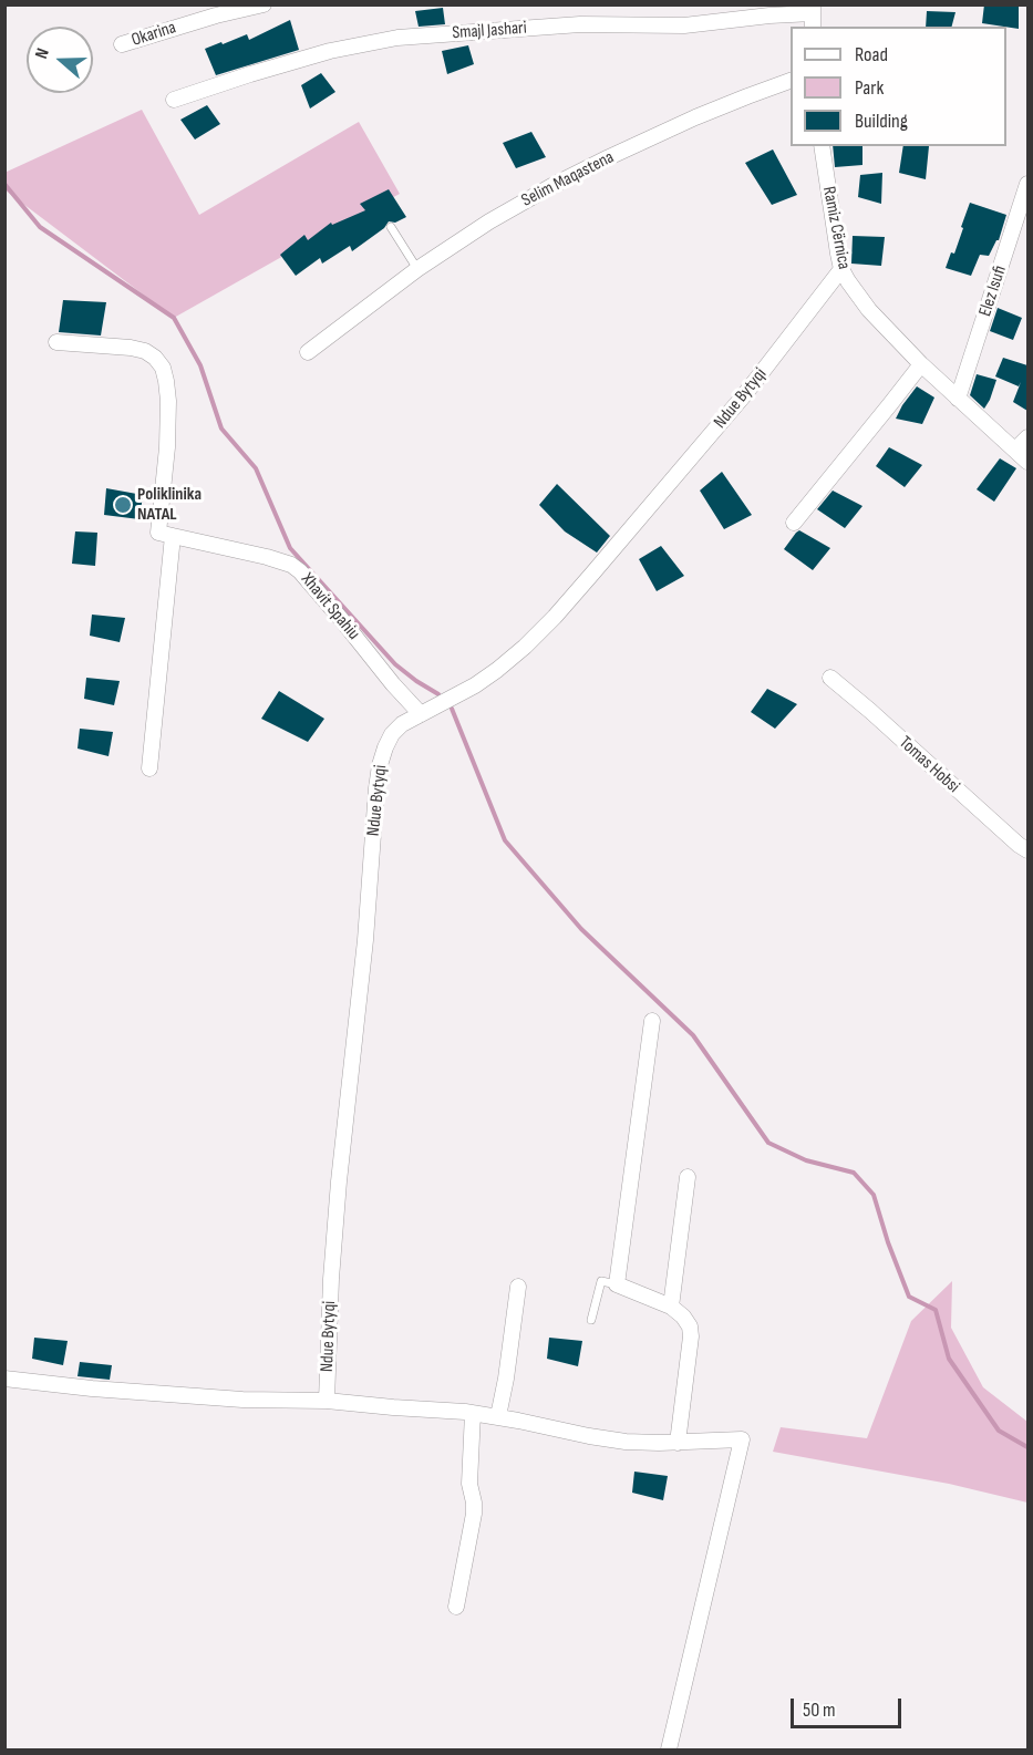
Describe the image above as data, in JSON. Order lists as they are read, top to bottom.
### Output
{
  "streets": {
    "street": [
      "Smajl Jashari",
      "Okarina",
      "Selim Maqastena",
      "Ramiz Cërnica",
      "Elez Isufi",
      "Ndue Bytyqi",
      "Xhavit Spahiu",
      "Tomas Hobsi"
    ]
  },
  "crossings": [
    ["Ramiz Cërnica", "Elez Isufi"],
    ["Ramiz Cërnica", "Ndue Bytyqi"],
    ["Ndue Bytyqi", "Xhavit Spahiu"]
  ],
  "places": ["Poliklinika NATAL"],
  "legend": ["Road", "Park", "Building"],
  "scale_bar": "50 m",
  "north": "left"
}
